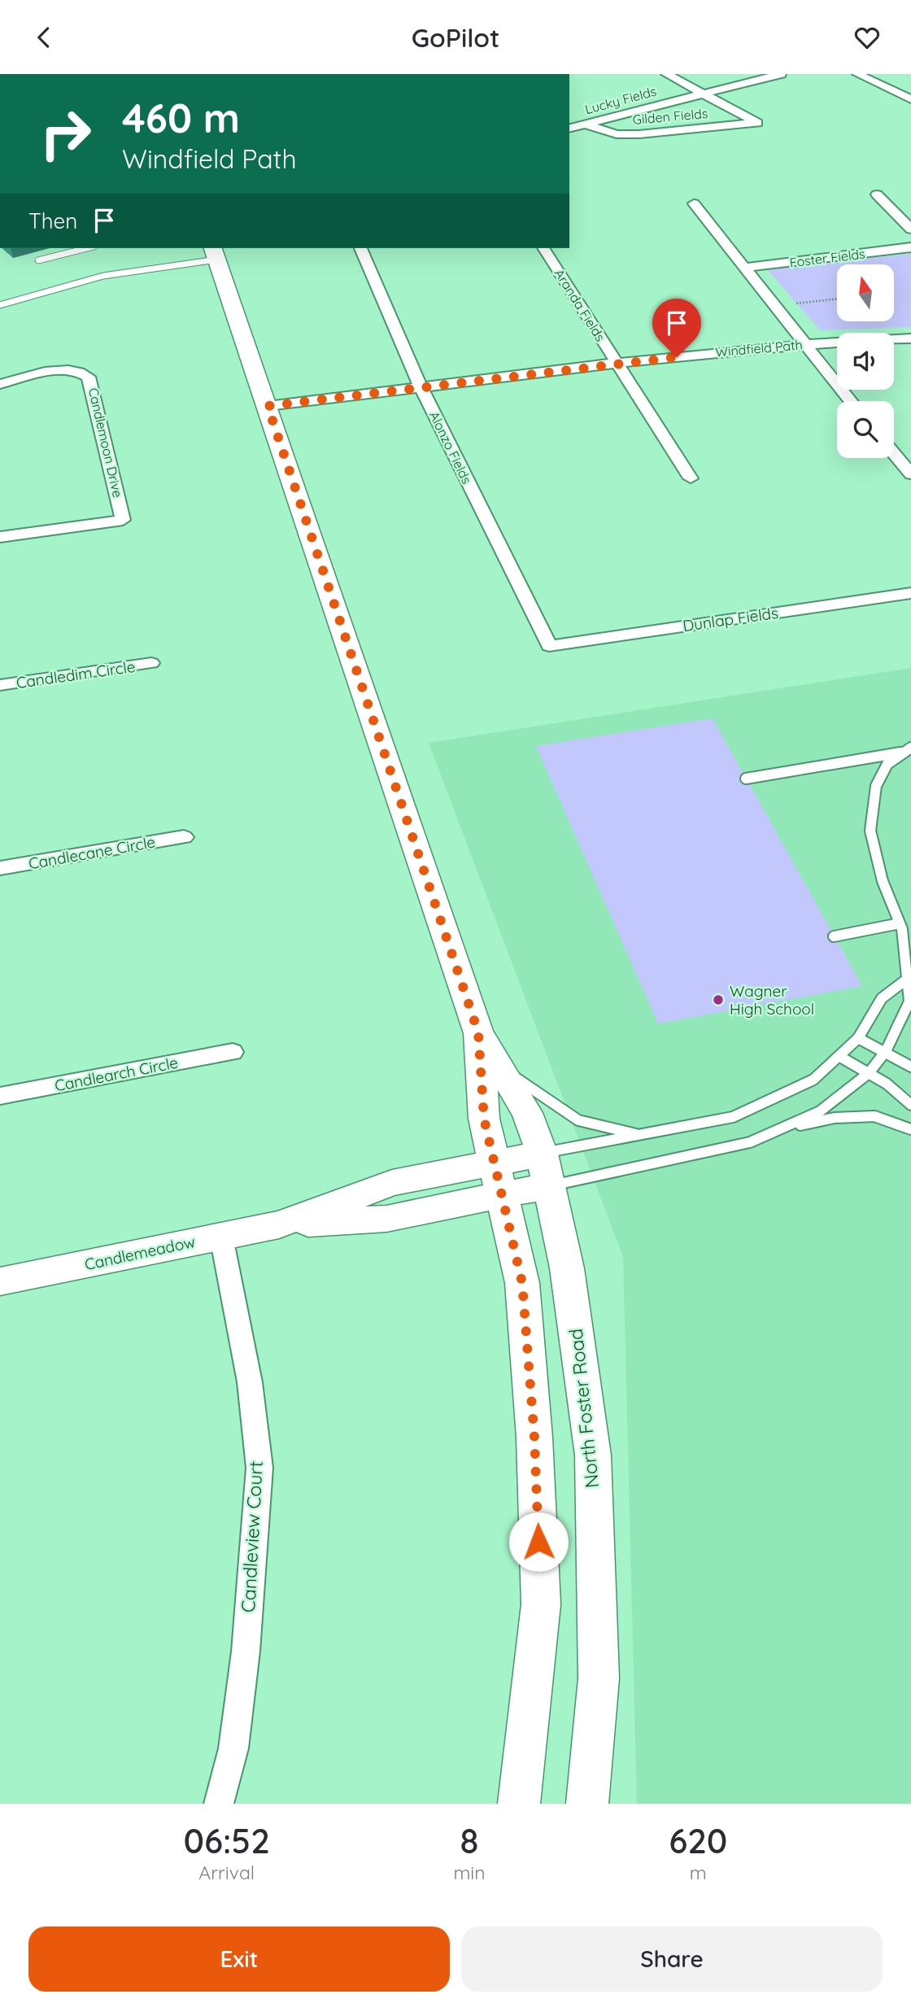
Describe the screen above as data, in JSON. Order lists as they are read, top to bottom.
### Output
{
  "streets": {
    "main road": ["Candlemeadow", "North Foster Road"],
    "street": [
      "Lucky Fields",
      "Gilden Fields",
      "Foster Fields",
      "Aranda Fields",
      "Windfield Path",
      "Candlemoon Drive",
      "Alonzo Fields",
      "Dunlap Fields",
      "Candledim Circle",
      "Candlecane Circle",
      "Candlearch Circle",
      "Candleview Court"
    ]
  },
  "crossings": [
    ["Lucky Fields", "Gilden Fields"],
    ["Aranda Fields", "Windfield Path"],
    ["Windfield Path", "Alonzo Fields"],
    ["Windfield Path", "North Foster Road"],
    ["Alonzo Fields", "Dunlap Fields"],
    ["Candlemeadow", "North Foster Road"],
    ["Candlemeadow", "Candleview Court"]
  ],
  "places": ["Wagner High School"],
  "north": "top",
  "page": {
    "header": "GoPilot",
    "turn": ["460 m", "Windfield Path"],
    "then": "Then",
    "eta": [
      "06:52",
      "Arrival",
      "8",
      "min",
      "620",
      "m"
    ],
    "buttons": ["Exit", "Share"]
  }
}
